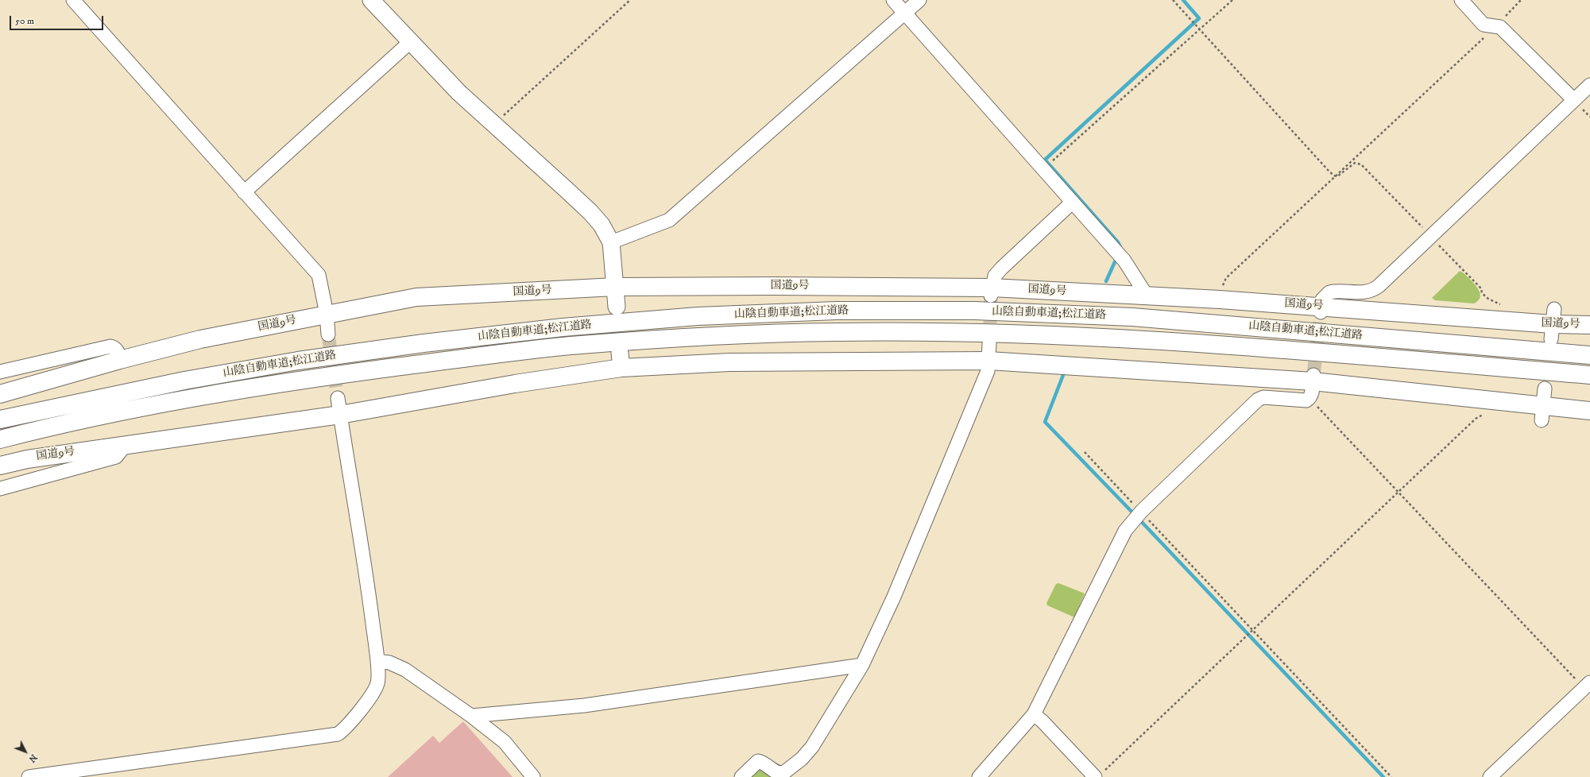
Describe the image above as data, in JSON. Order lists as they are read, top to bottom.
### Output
{
  "streets": {
    "highway": ["国道9号", "山陰自動車道;松江道路"]
  },
  "scale_bar": "50 m",
  "north": "bottom right"
}
